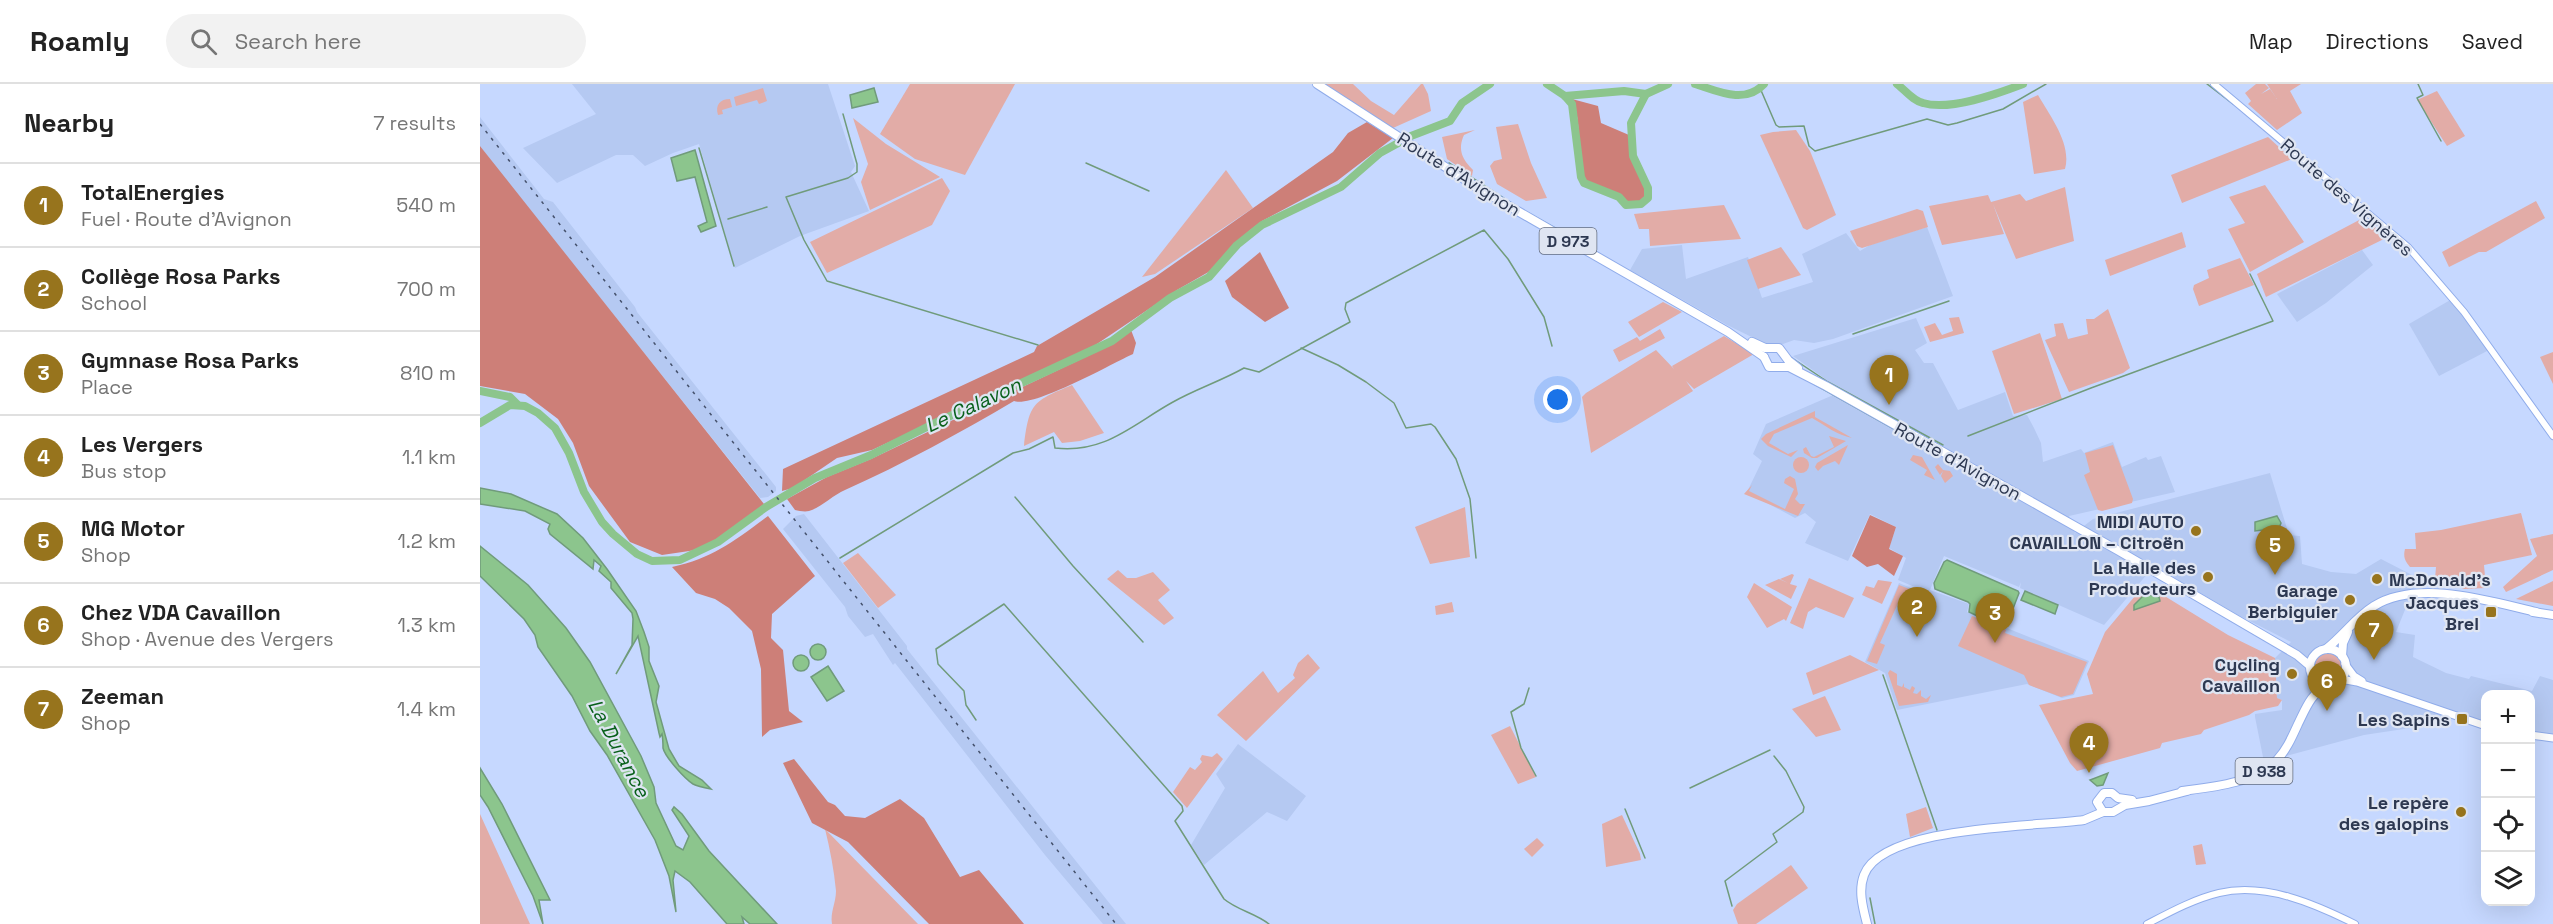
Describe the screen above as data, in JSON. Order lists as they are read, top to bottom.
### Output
{
  "streets": {
    "main road": ["Route d'Avignon", "D 973", "D 938"],
    "street": ["Route des Vignères"]
  },
  "water": ["Le Calavon", "La Durance"],
  "places": {
    "other": [
      "MIDI AUTO CAVAILLON – Citroën",
      "La Halle des Producteurs",
      "McDonald's",
      "Garage Berbiguier",
      "Cycling Cavaillon",
      "Le repère des galopins"
    ],
    "transit": ["Jacques Brel", "Les Sapins"]
  },
  "page": {
    "header": "Roamly",
    "search": "Search here",
    "nav": ["Map", "Directions", "Saved"],
    "heading": ["Nearby", "7 results"],
    "list": [
      {
        "mark": "1",
        "name": "TotalEnergies",
        "note": "Fuel · Route d'Avignon",
        "value": "540 m"
      },
      {
        "mark": "2",
        "name": "Collège Rosa Parks",
        "note": "School",
        "value": "700 m"
      },
      {
        "mark": "3",
        "name": "Gymnase Rosa Parks",
        "note": "Place",
        "value": "810 m"
      },
      {
        "mark": "4",
        "name": "Les Vergers",
        "note": "Bus stop",
        "value": "1.1 km"
      },
      {
        "mark": "5",
        "name": "MG Motor",
        "note": "Shop",
        "value": "1.2 km"
      },
      {
        "mark": "6",
        "name": "Chez VDA Cavaillon",
        "note": "Shop · Avenue des Vergers",
        "value": "1.3 km"
      },
      {
        "mark": "7",
        "name": "Zeeman",
        "note": "Shop",
        "value": "1.4 km"
      }
    ],
    "pins": [
      "1",
      "5",
      "2",
      "3",
      "7",
      "6",
      "4"
    ],
    "map_buttons": ["+", "−"]
  }
}
